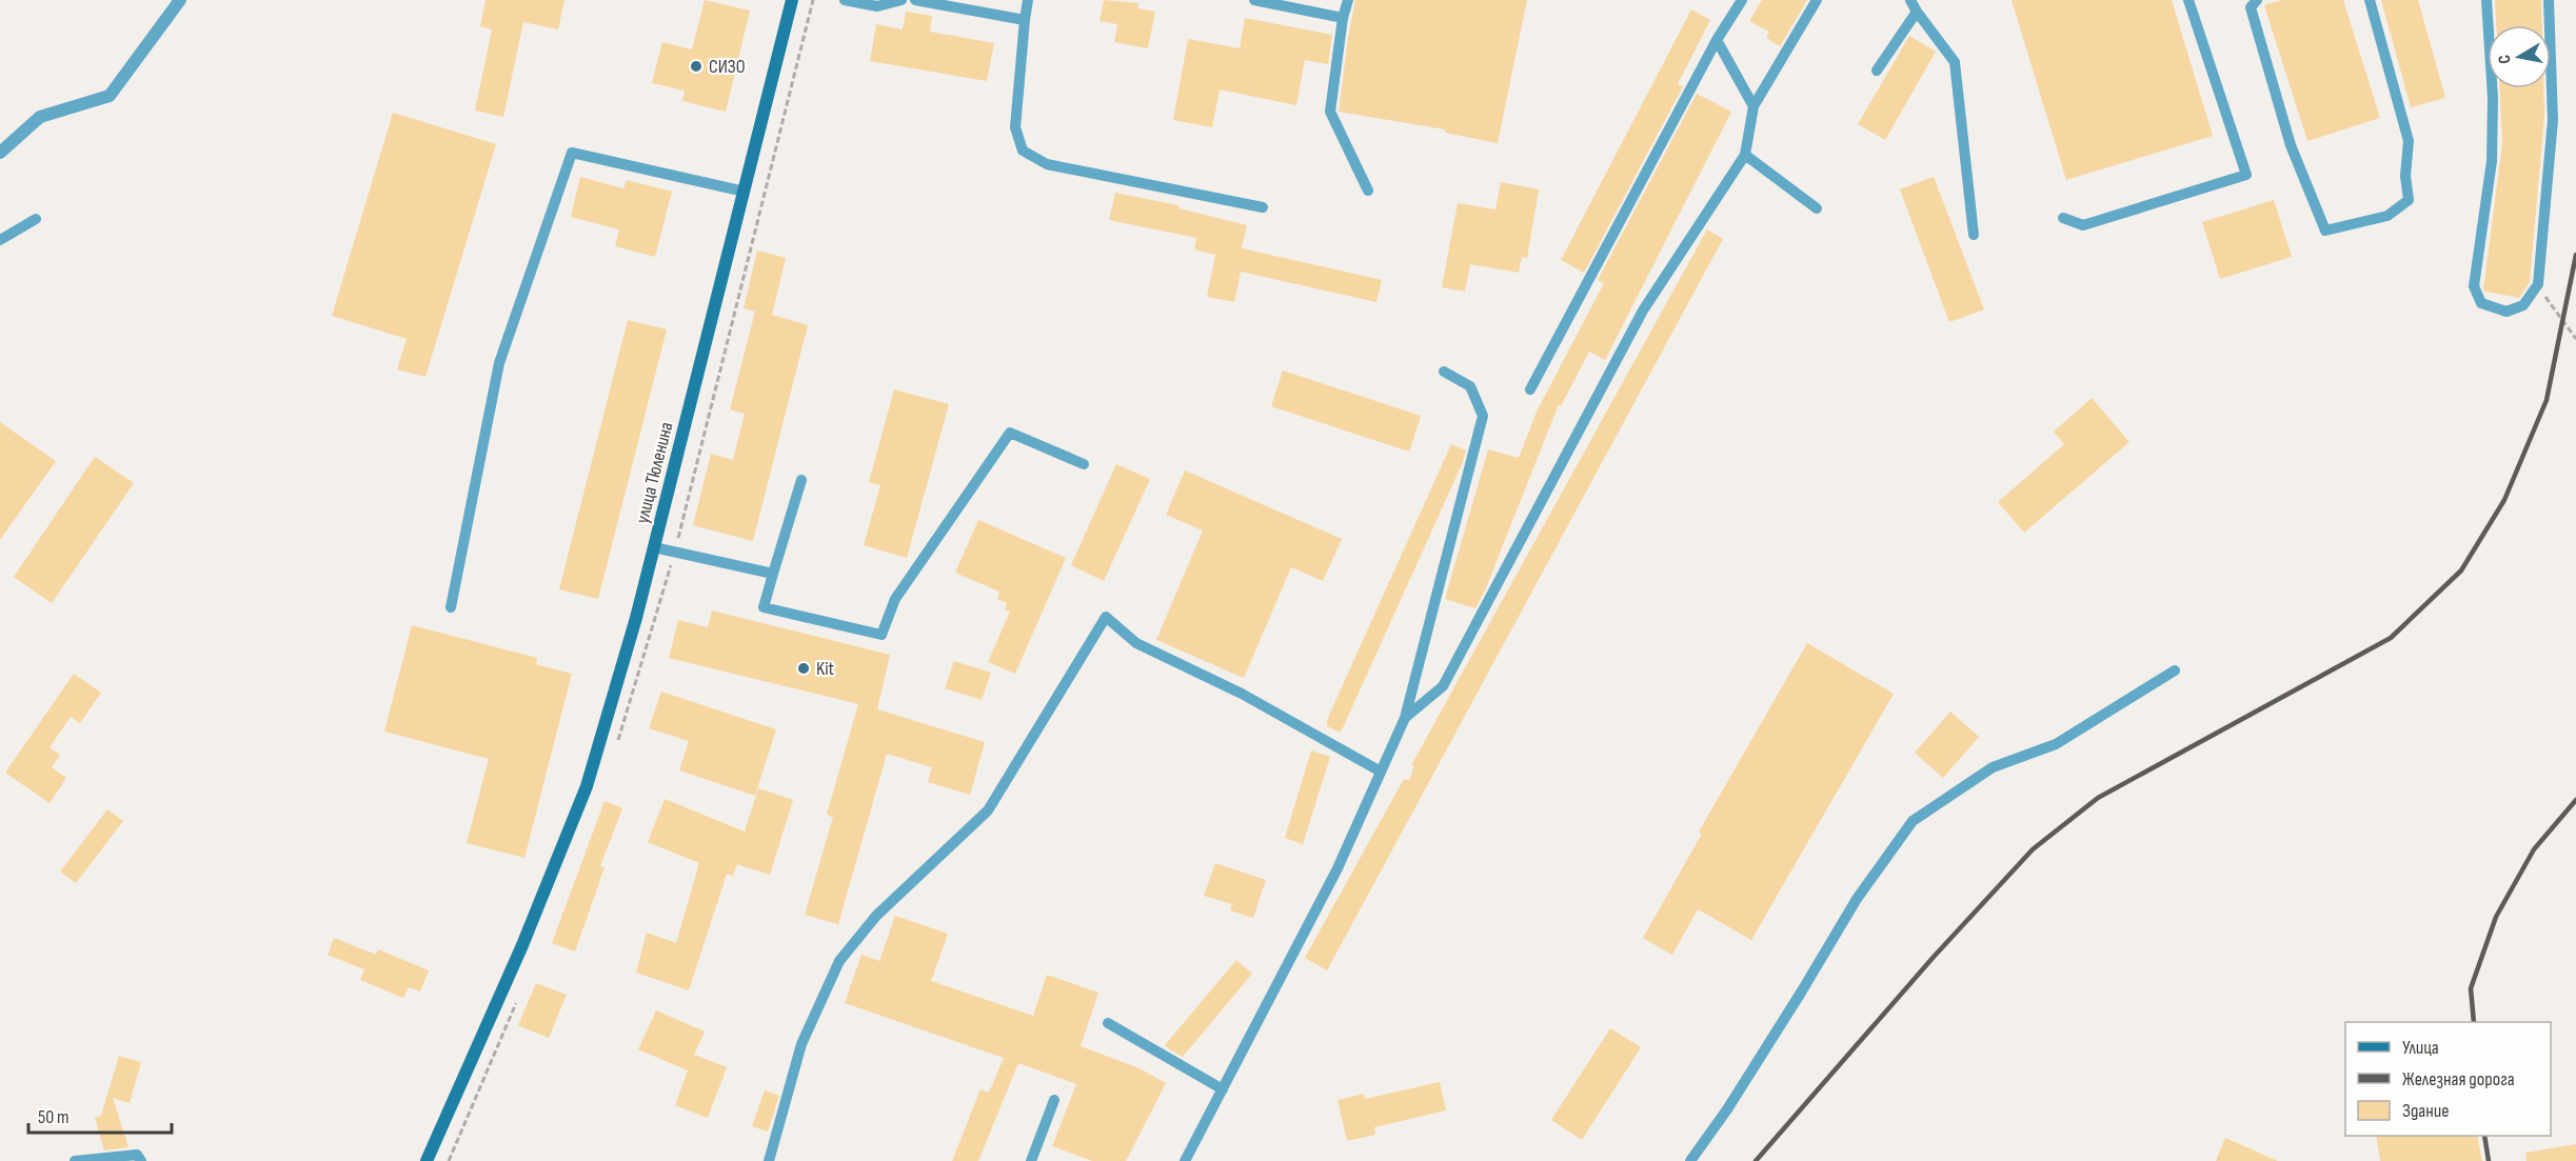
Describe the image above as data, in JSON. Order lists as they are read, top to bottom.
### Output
{
  "streets": {
    "main road": ["улица Тюленина"]
  },
  "places": ["СИЗО", "Kit"],
  "legend": ["Улица", "Железная дорога", "Здание"],
  "scale_bar": "50 m",
  "north": "left"
}
